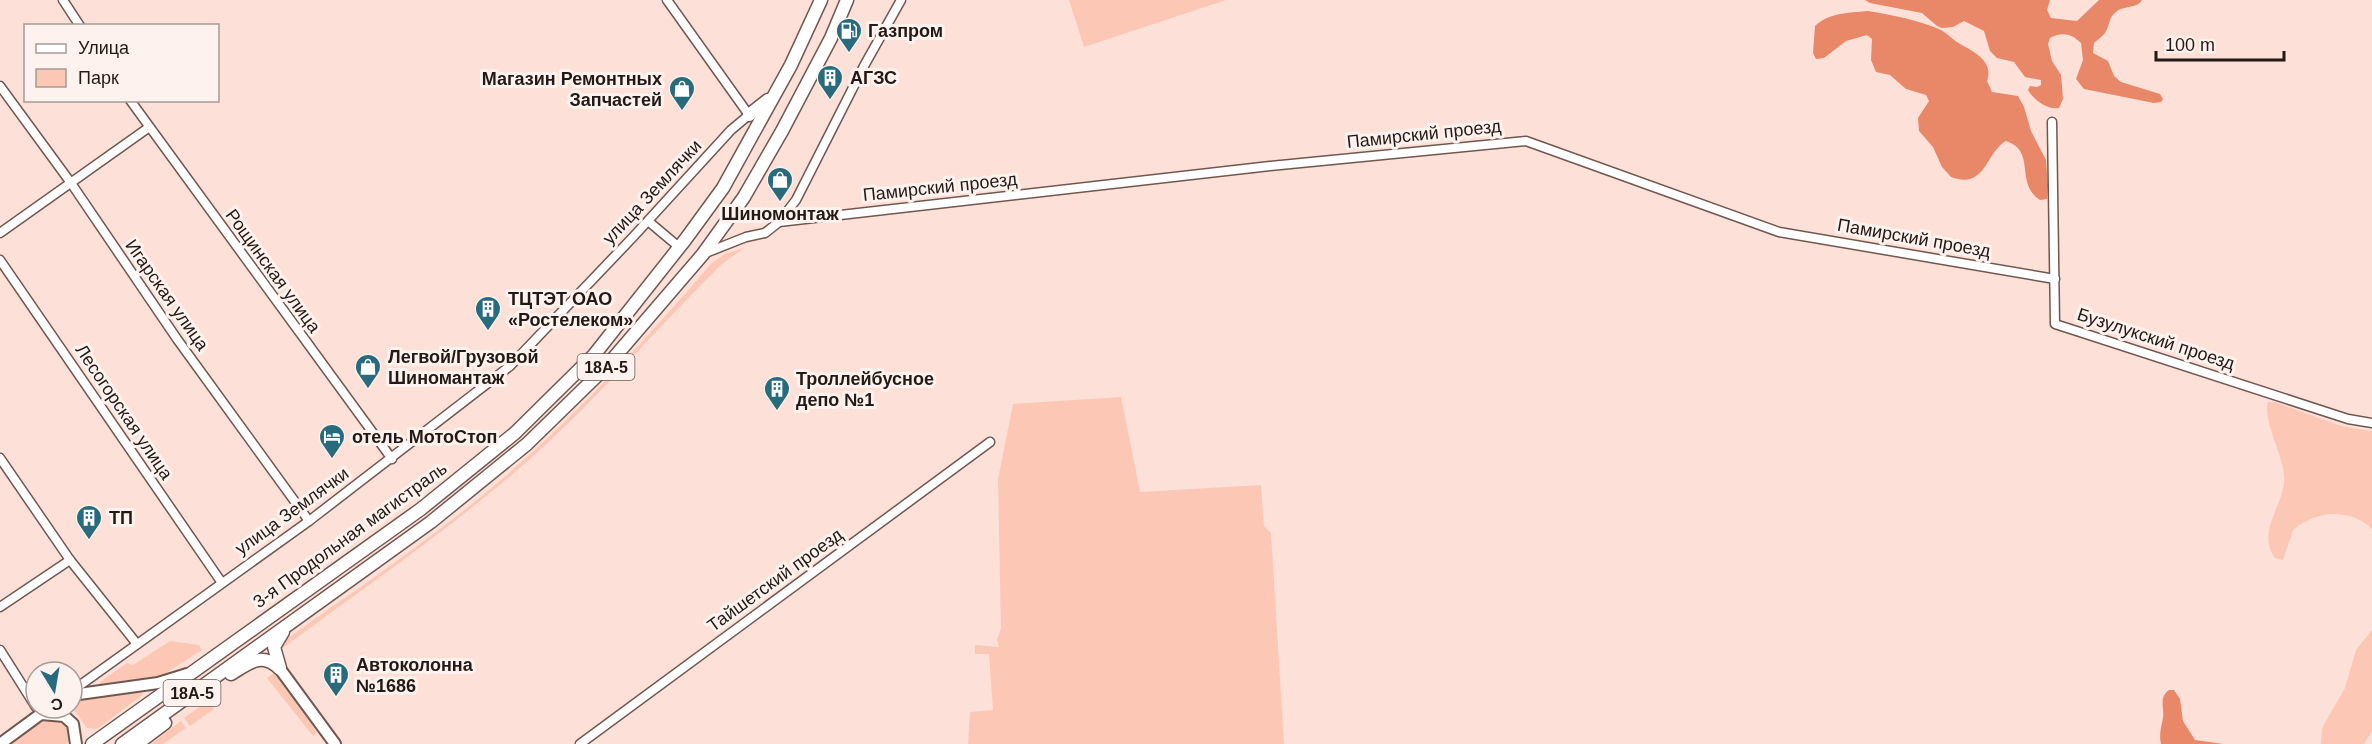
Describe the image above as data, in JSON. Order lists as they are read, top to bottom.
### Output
{
  "streets": {
    "highway": ["18А-5", "3-я Продольная магистраль"],
    "street": [
      "Памирский проезд",
      "улица Землячки",
      "Рощинская улица",
      "Игарская улица",
      "Бузулукский проезд",
      "Лесогорская улица",
      "Тайшетский проезд"
    ]
  },
  "crossings": [
    ["Памирский проезд", "Бузулукский проезд"],
    ["улица Землячки", "Рощинская улица"],
    ["улица Землячки", "Игарская улица"],
    ["улица Землячки", "Лесогорская улица"]
  ],
  "places": {
    "fuel station": ["Газпром"],
    "building": [
      "АГЗС",
      "ТЦТЭТ ОАО «Ростелеком»",
      "Троллейбусное депо №1",
      "ТП",
      "Автоколонна №1686"
    ],
    "shop": ["Магазин Ремонтных Запчастей", "Шиномонтаж", "Легвой/Грузовой Шиномантаж"],
    "hotel": ["отель МотоСтоп"]
  },
  "legend": ["Улица", "Парк"],
  "scale_bar": "100 m",
  "north": "bottom"
}
